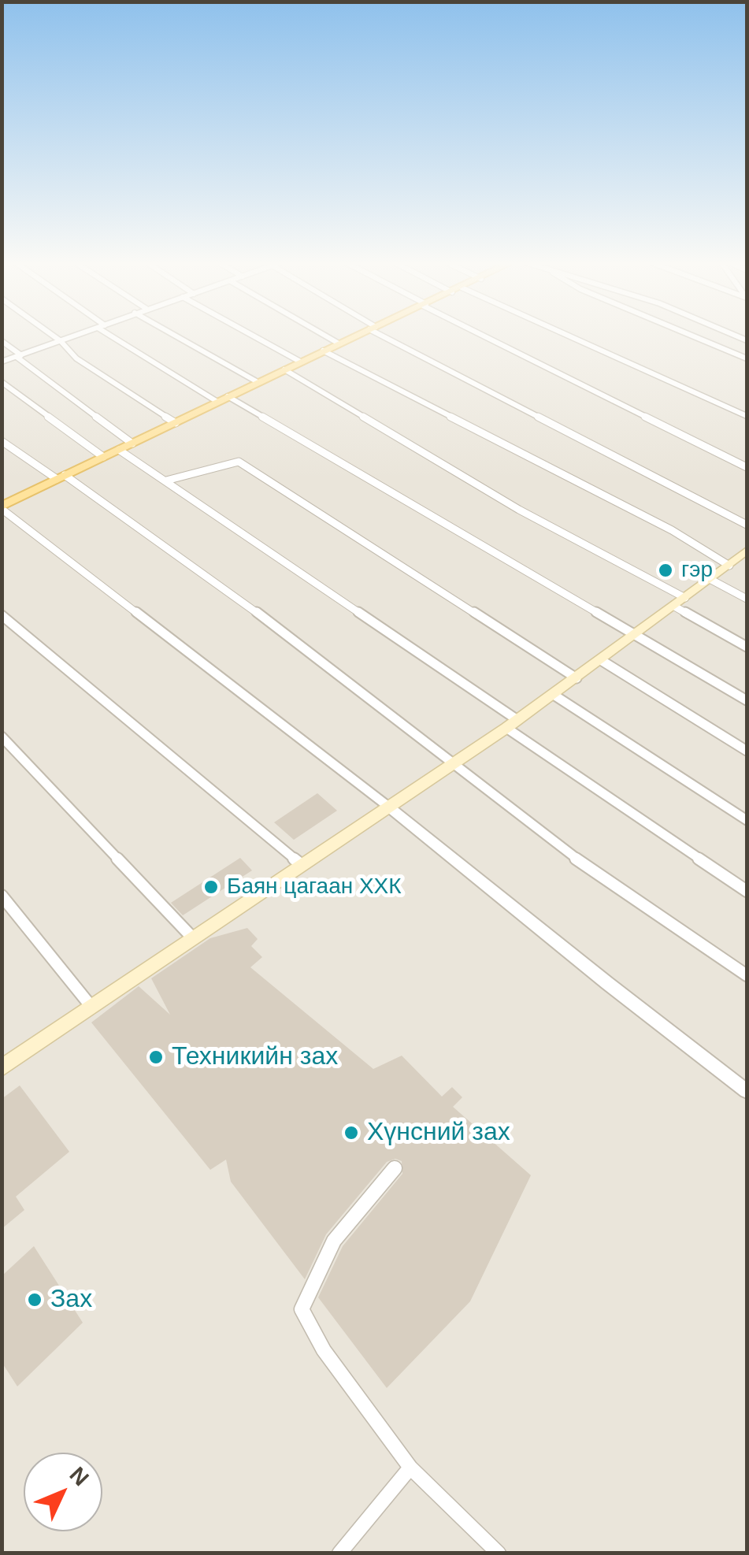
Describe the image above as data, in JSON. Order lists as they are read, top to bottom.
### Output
{
  "places": [
    "гэр",
    "Баян цагаан ХХК",
    "Техникийн зах",
    "Хүнсний зах",
    "Зах"
  ],
  "north": "top right"
}
